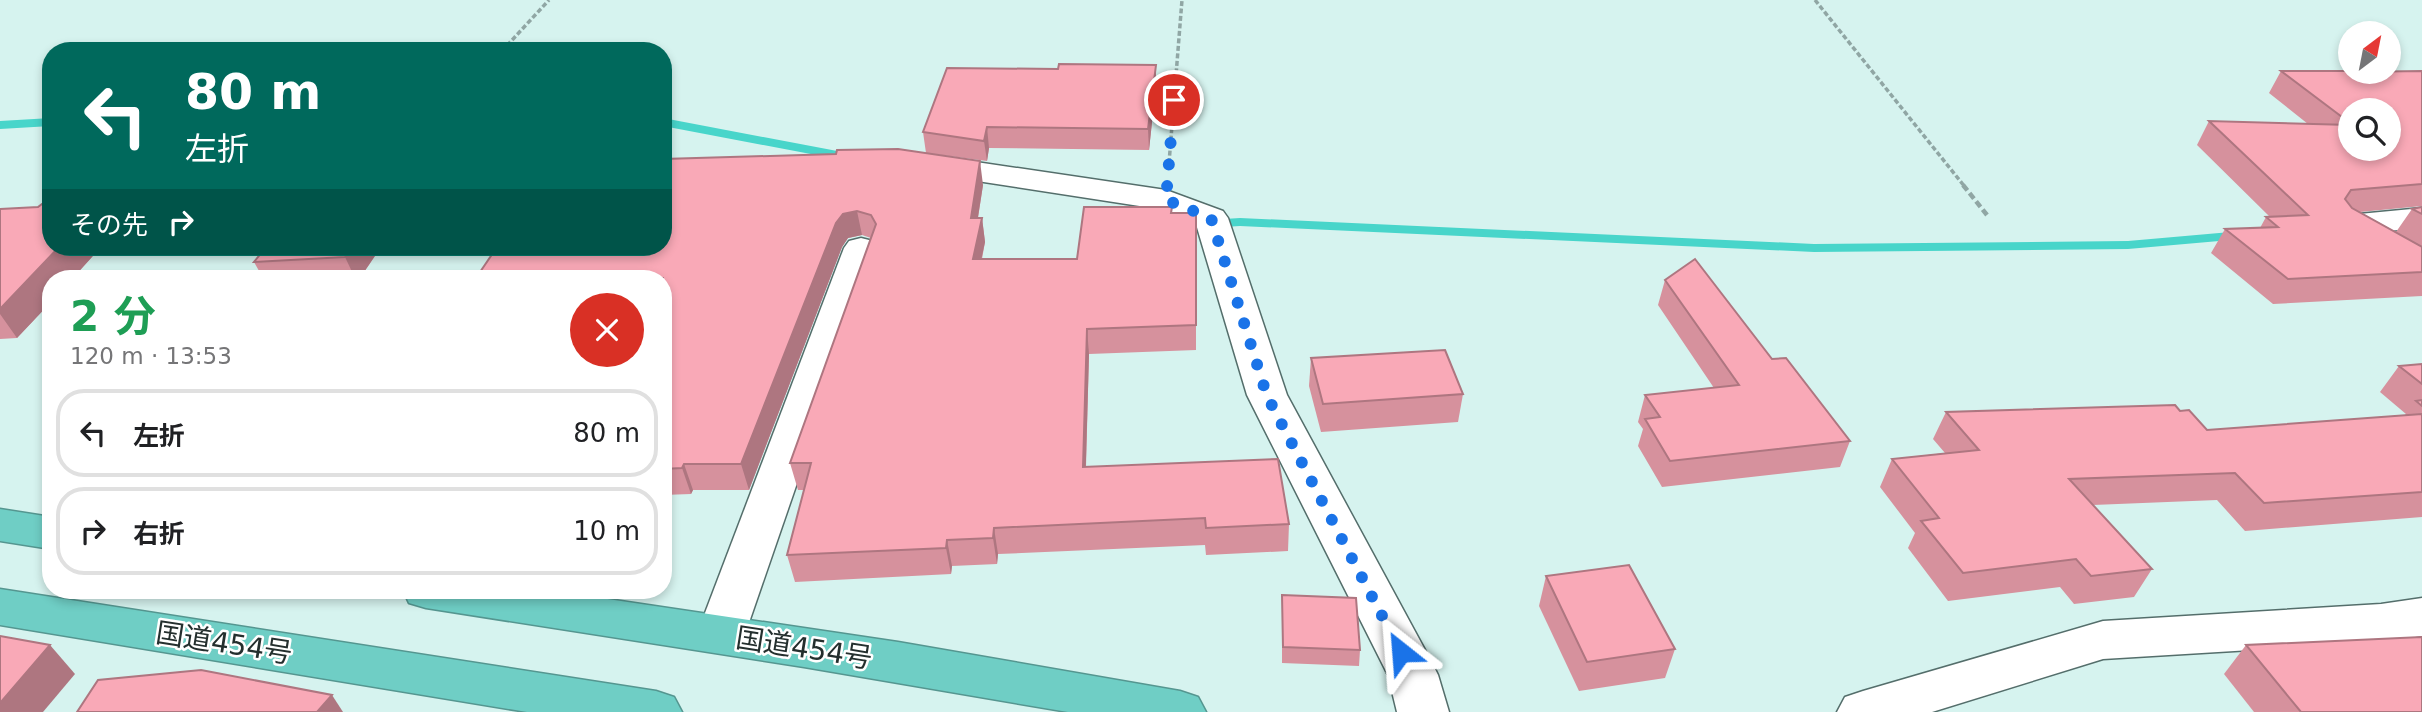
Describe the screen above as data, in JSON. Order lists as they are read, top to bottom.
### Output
{
  "streets": {
    "highway": ["国道454号"]
  },
  "north": "top right",
  "page": {
    "turn": ["80 m", "左折"],
    "then": "その先",
    "heading": ["2 分", "120 m · 13:53"],
    "list": [
      {
        "name": "左折",
        "value": "80 m"
      },
      {
        "name": "右折",
        "value": "10 m"
      }
    ]
  }
}
